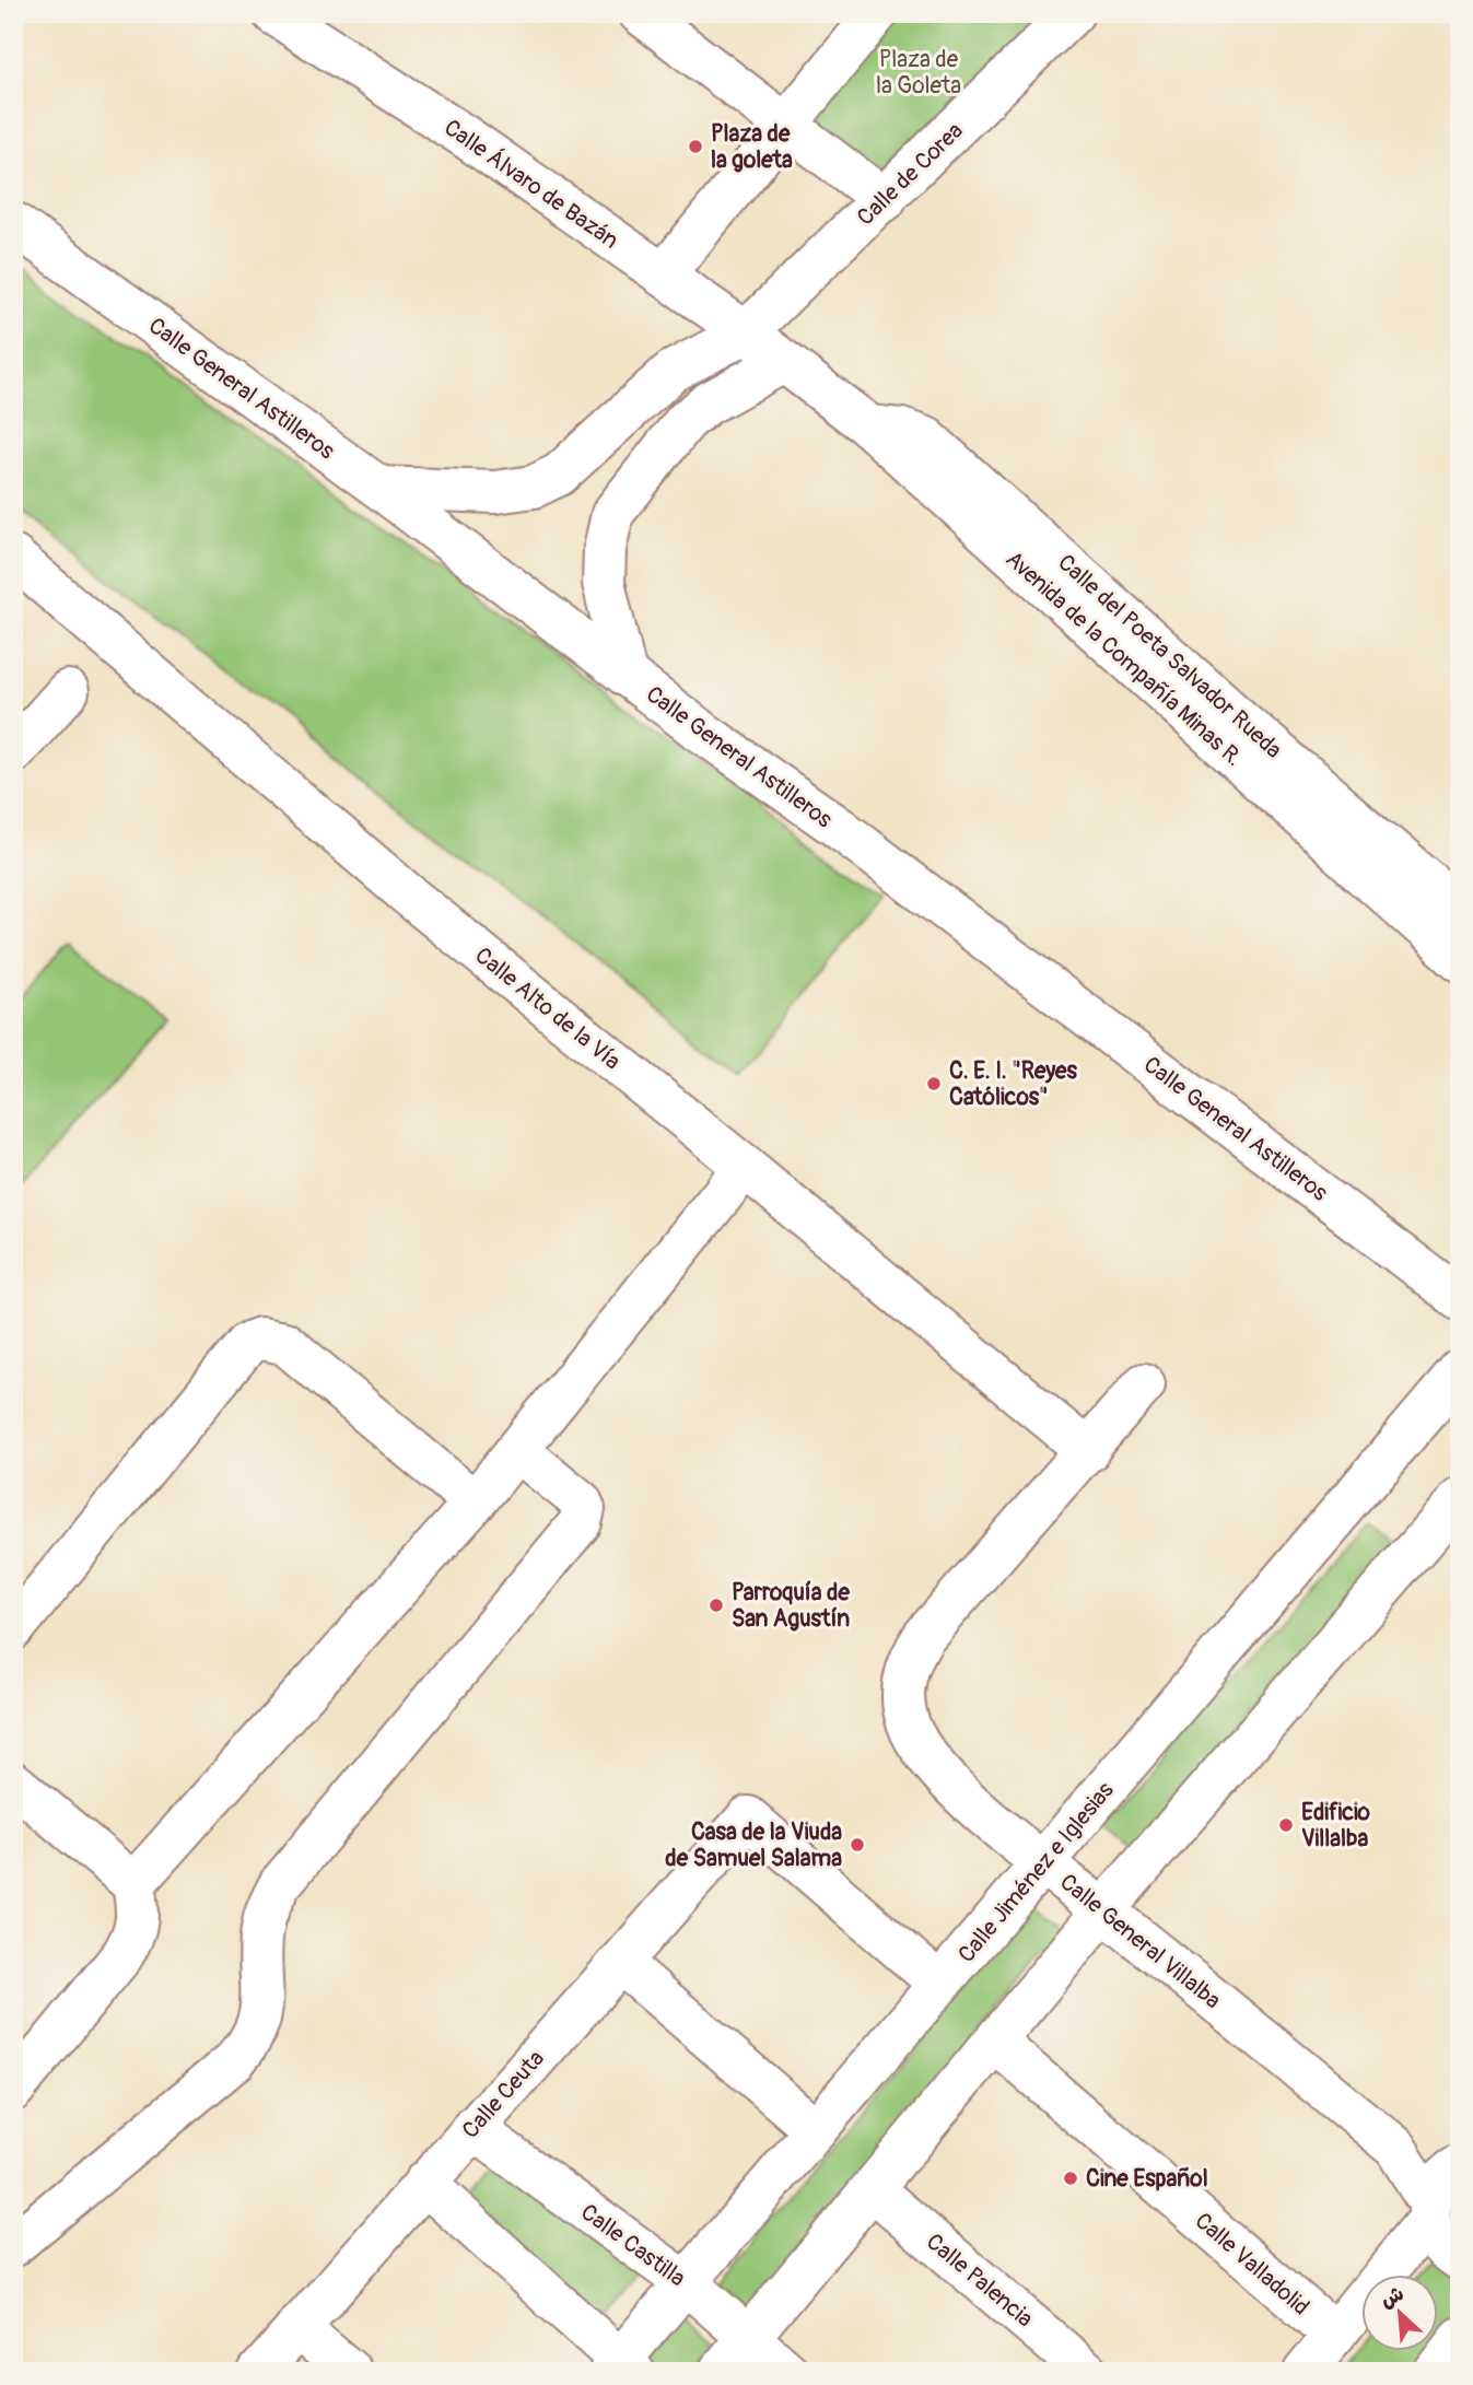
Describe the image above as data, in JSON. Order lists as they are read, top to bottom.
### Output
{
  "streets": {
    "street": [
      "Calle de Corea",
      "Calle Álvaro de Bazán",
      "Calle General Astilleros",
      "Calle del Poeta Salvador Rueda",
      "Avenida de la Compañía Minas R.",
      "Calle Alto de la Vía",
      "Calle Jiménez e Iglesias",
      "Calle General Villalba",
      "Calle Ceuta",
      "Calle Castilla",
      "Calle Valladolid",
      "Calle Palencia"
    ]
  },
  "crossings": [
    ["Calle de Corea", "Calle Álvaro de Bazán"],
    ["Calle de Corea", "Calle General Astilleros"],
    ["Calle Álvaro de Bazán", "Avenida de la Compañía Minas R."],
    ["Calle del Poeta Salvador Rueda", "Avenida de la Compañía Minas R."],
    ["Calle Alto de la Vía", "Calle General Villalba"],
    ["Calle Jiménez e Iglesias", "Calle General Villalba"],
    ["Calle Jiménez e Iglesias", "Calle Ceuta"],
    ["Calle Jiménez e Iglesias", "Calle Castilla"],
    ["Calle Ceuta", "Calle Castilla"]
  ],
  "parks": ["Plaza de la Goleta"],
  "places": [
    "Plaza de la goleta",
    "C. E. I. \"Reyes Católicos\"",
    "Parroquía de San Agustín",
    "Edificio Villalba",
    "Casa de la Viuda de Samuel Salama",
    "Cine Español"
  ],
  "north": "top left"
}
